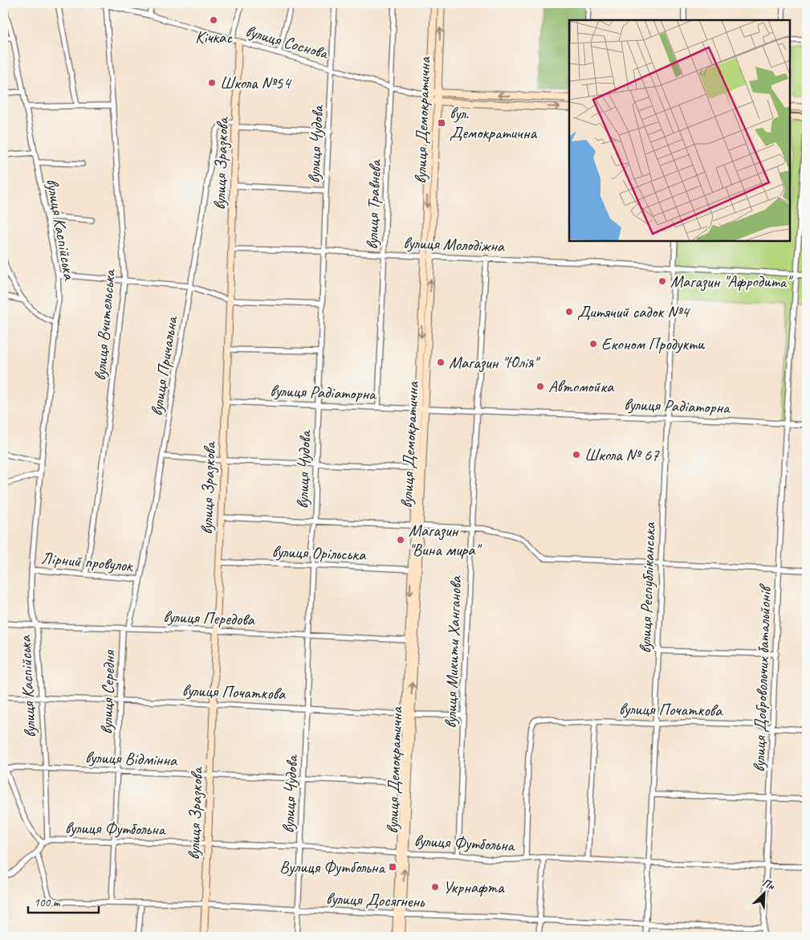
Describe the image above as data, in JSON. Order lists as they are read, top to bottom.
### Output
{
  "streets": {
    "street": [
      "вулиця Соснова",
      "вулиця Демократична",
      "вулиця Чудова",
      "вулиця Зразкова",
      "вулиця Травнева",
      "вулиця Каспійська",
      "вулиця Молодіжна",
      "вулиця Вчительська",
      "вулиця Причальна",
      "вулиця Радіаторна",
      "вулиця Орільська",
      "Лірний провулок",
      "вулиця Республіканська",
      "вулиця Передова",
      "вулиця Микити Ханганова",
      "вулиця Добровольчих батальйонів",
      "вулиця Початкова",
      "вулиця Середня",
      "вулиця Відмінна",
      "вулиця Футбольна",
      "вулиця Досягнень"
    ]
  },
  "crossings": [
    ["вулиця Соснова", "вулиця Чудова"],
    ["вулиця Соснова", "вулиця Зразкова"],
    ["вулиця Соснова", "вулиця Травнева"],
    ["вулиця Соснова", "вулиця Вчительська"],
    ["вулиця Демократична", "вулиця Молодіжна"],
    ["вулиця Демократична", "вулиця Радіаторна"],
    ["вулиця Демократична", "вулиця Орільська"],
    ["вулиця Демократична", "вулиця Передова"],
    ["вулиця Демократична", "вулиця Початкова"],
    ["вулиця Демократична", "вулиця Відмінна"],
    ["вулиця Демократична", "вулиця Футбольна"],
    ["вулиця Демократична", "вулиця Досягнень"],
    ["вулиця Чудова", "вулиця Молодіжна"],
    ["вулиця Чудова", "вулиця Радіаторна"],
    ["вулиця Чудова", "вулиця Орільська"],
    ["вулиця Чудова", "вулиця Передова"],
    ["вулиця Чудова", "вулиця Початкова"],
    ["вулиця Чудова", "вулиця Відмінна"],
    ["вулиця Чудова", "вулиця Футбольна"],
    ["вулиця Чудова", "вулиця Досягнень"],
    ["вулиця Зразкова", "вулиця Молодіжна"],
    ["вулиця Зразкова", "вулиця Причальна"],
    ["вулиця Зразкова", "вулиця Радіаторна"],
    ["вулиця Зразкова", "вулиця Орільська"],
    ["вулиця Зразкова", "вулиця Передова"],
    ["вулиця Зразкова", "вулиця Початкова"],
    ["вулиця Зразкова", "вулиця Відмінна"],
    ["вулиця Зразкова", "вулиця Футбольна"],
    ["вулиця Зразкова", "вулиця Досягнень"],
    ["вулиця Травнева", "вулиця Молодіжна"],
    ["вулиця Травнева", "вулиця Радіаторна"],
    ["вулиця Каспійська", "Лірний провулок"],
    ["вулиця Каспійська", "вулиця Передова"],
    ["вулиця Каспійська", "вулиця Початкова"],
    ["вулиця Каспійська", "вулиця Відмінна"],
    ["вулиця Каспійська", "вулиця Футбольна"],
    ["вулиця Молодіжна", "вулиця Республіканська"],
    ["вулиця Молодіжна", "вулиця Микити Ханганова"],
    ["вулиця Молодіжна", "вулиця Добровольчих батальйонів"],
    ["вулиця Вчительська", "Лірний провулок"],
    ["вулиця Причальна", "Лірний провулок"],
    ["вулиця Причальна", "вулиця Передова"],
    ["вулиця Причальна", "вулиця Середня"],
    ["вулиця Радіаторна", "вулиця Республіканська"],
    ["вулиця Радіаторна", "вулиця Микити Ханганова"],
    ["вулиця Радіаторна", "вулиця Добровольчих батальйонів"],
    ["вулиця Республіканська", "вулиця Початкова"],
    ["вулиця Республіканська", "вулиця Футбольна"],
    ["вулиця Республіканська", "вулиця Досягнень"],
    ["вулиця Передова", "вулиця Середня"],
    ["вулиця Микити Ханганова", "вулиця Початкова"],
    ["вулиця Микити Ханганова", "вулиця Футбольна"],
    ["вулиця Добровольчих батальйонів", "вулиця Початкова"],
    ["вулиця Добровольчих батальйонів", "вулиця Футбольна"],
    ["вулиця Добровольчих батальйонів", "вулиця Досягнень"],
    ["вулиця Початкова", "вулиця Середня"],
    ["вулиця Початкова", "вулиця Футбольна"],
    ["вулиця Середня", "вулиця Відмінна"],
    ["вулиця Середня", "вулиця Футбольна"],
    ["вулиця Середня", "вулиця Досягнень"]
  ],
  "places": {
    "other": [
      "Кічкас",
      "Школа №54",
      "Магазин \"Афродита\"",
      "Дитячий садок №4",
      "Економ Продукти",
      "Магазин \"Юлія\"",
      "Автомойка",
      "Школа № 67",
      "Магазин \"Вина мира\"",
      "Укрнафта"
    ],
    "transit": ["вул. Демократична", "Вулиця Футбольна"]
  },
  "scale_bar": "100 m",
  "north": "top right"
}
